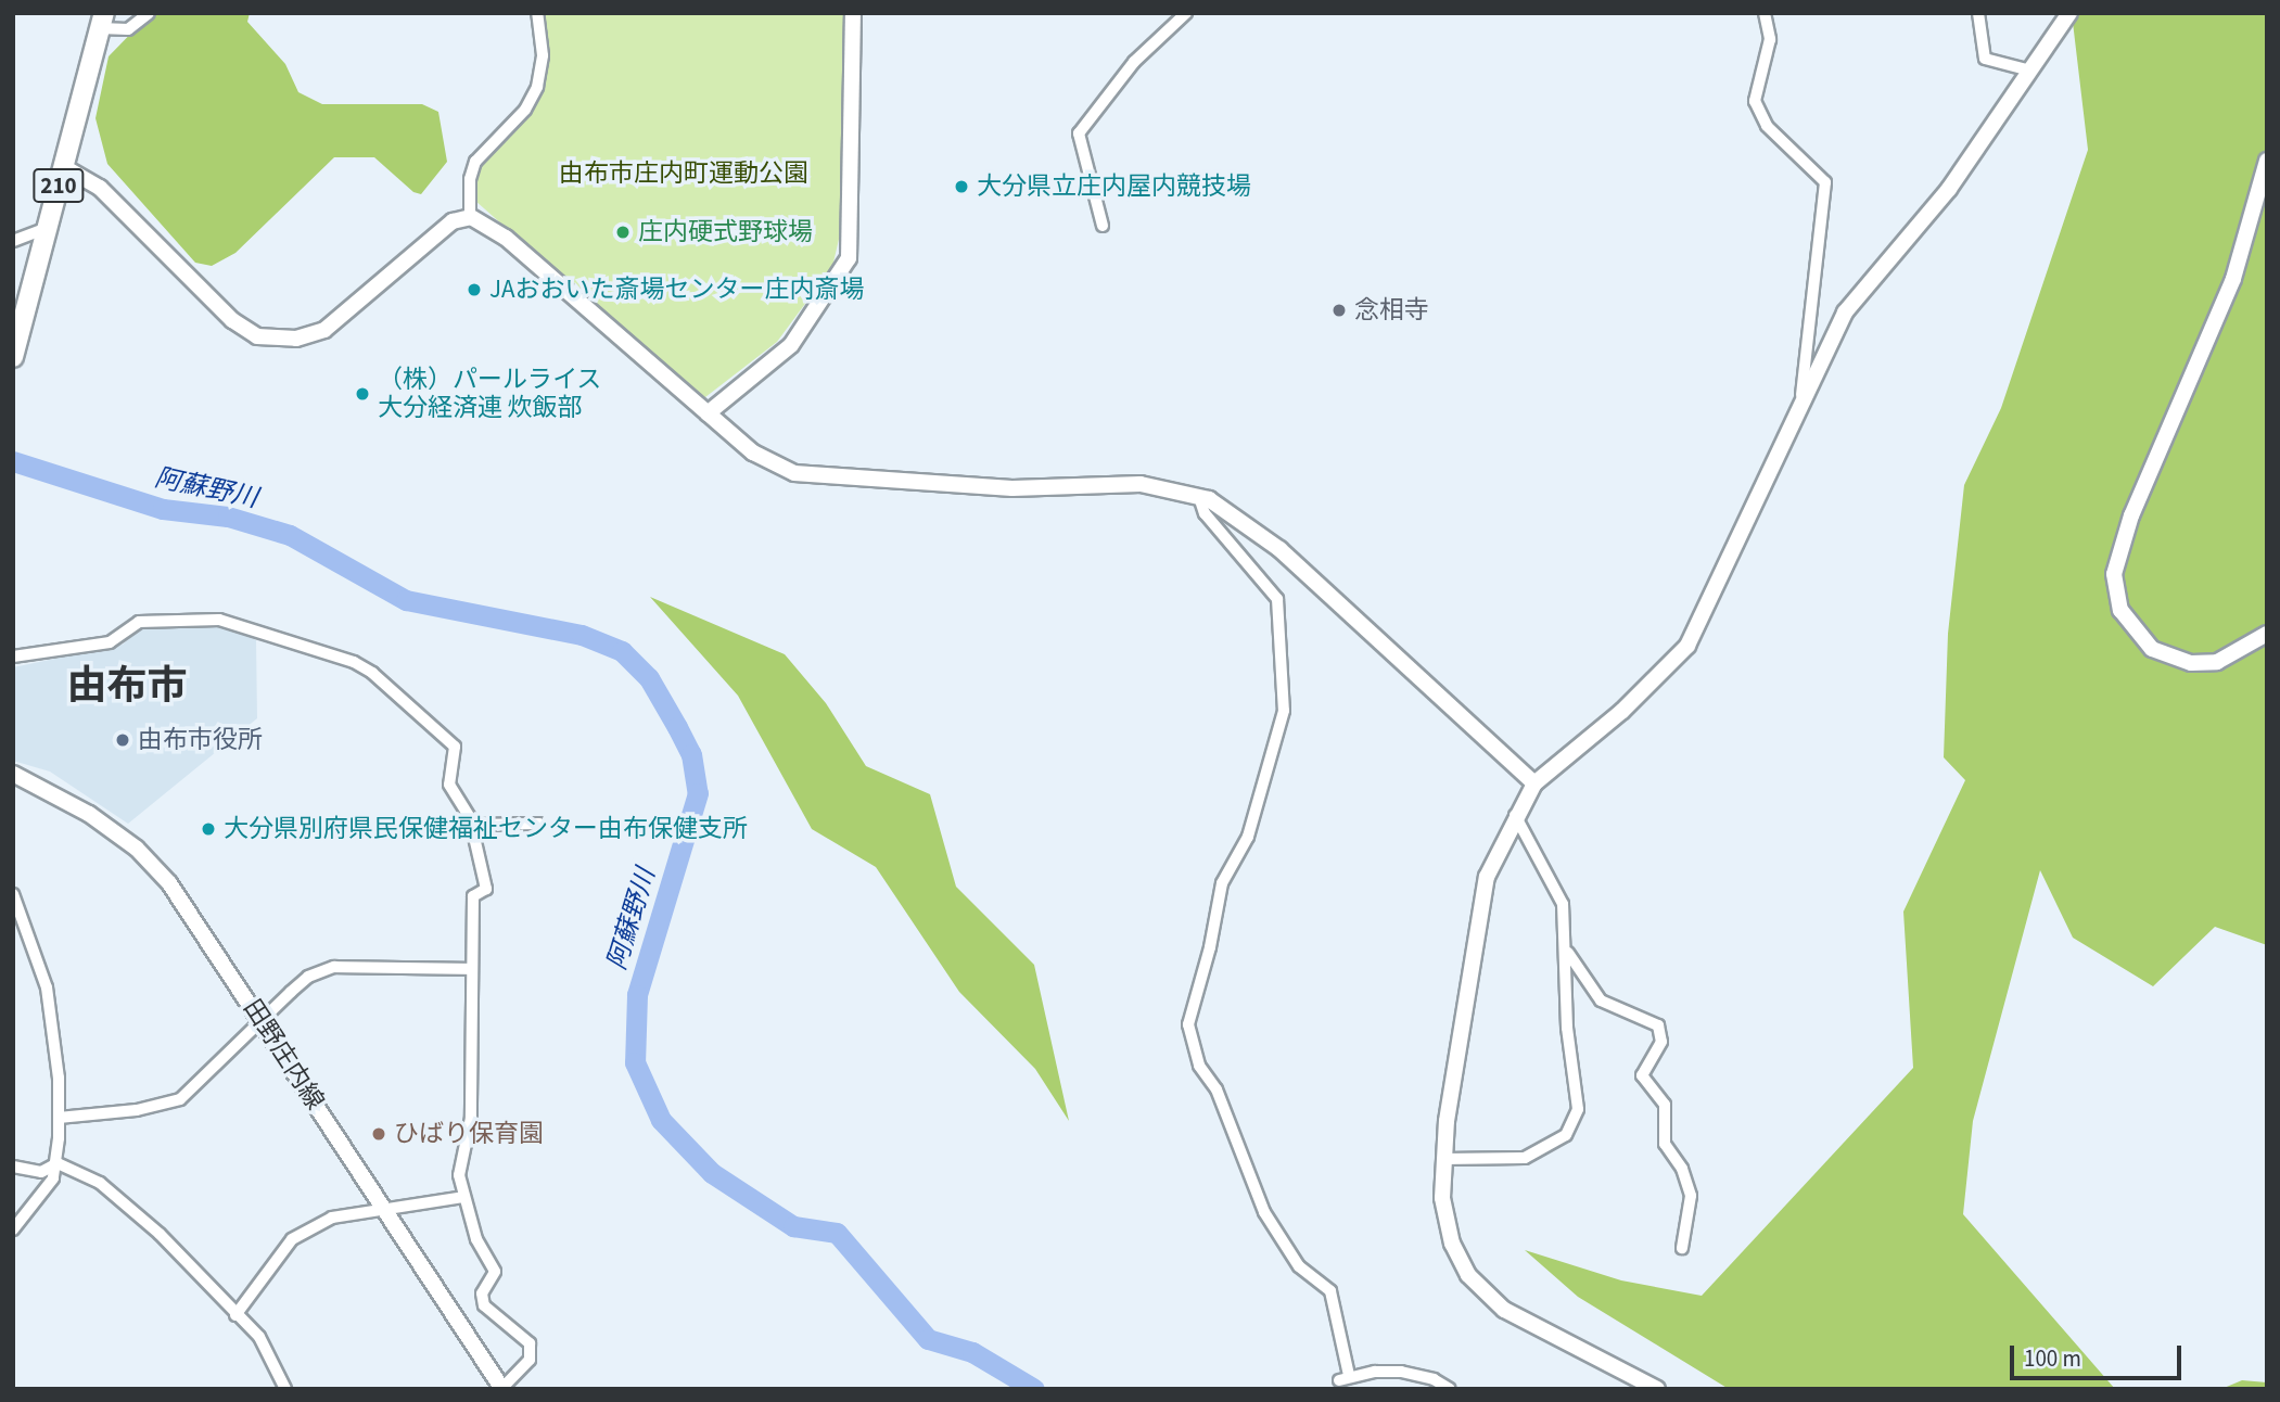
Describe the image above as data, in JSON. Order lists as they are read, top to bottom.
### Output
{
  "streets": {
    "highway": ["210"],
    "street": ["田野庄内線"]
  },
  "districts": ["由布市"],
  "water": ["阿蘇野川"],
  "parks": ["由布市庄内町運動公園"],
  "places": [
    "大分県立庄内屋内競技場",
    "庄内硬式野球場",
    "JAおおいた斎場センター庄内斎場",
    "念相寺",
    "（株）パールライス 大分経済連 炊飯部",
    "由布市役所",
    "大分県別府県民保健福祉センター由布保健支所",
    "ひばり保育園"
  ],
  "scale_bar": "100 m"
}
